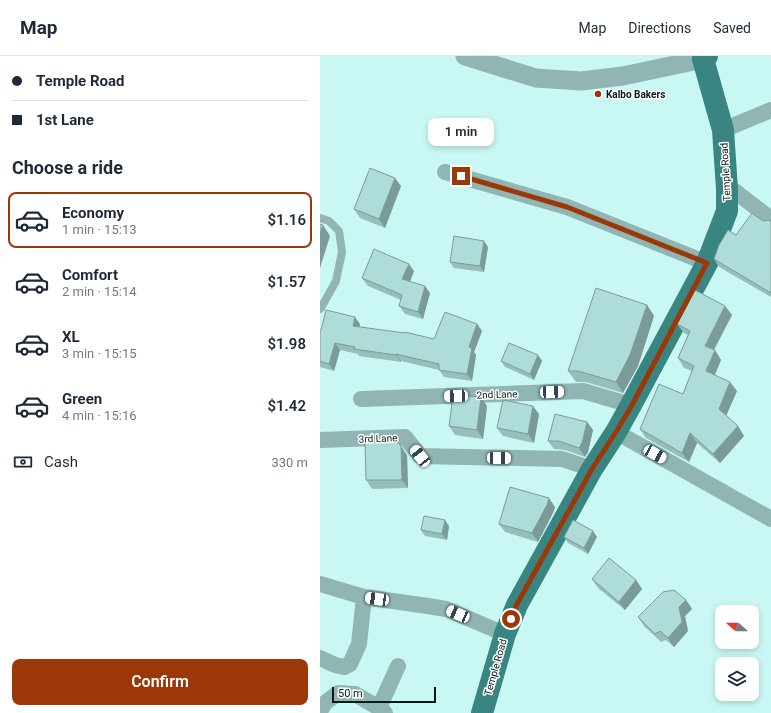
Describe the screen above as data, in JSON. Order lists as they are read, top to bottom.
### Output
{
  "streets": {
    "main road": ["Temple Road"],
    "street": ["2nd Lane", "3rd Lane"]
  },
  "crossings": [
    ["Temple Road", "2nd Lane"],
    ["Temple Road", "3rd Lane"]
  ],
  "places": ["Kalbo Bakers"],
  "scale_bar": "50 m",
  "north": "left",
  "page": {
    "header": "Map",
    "nav": ["Map", "Directions", "Saved"],
    "banner": ["Temple Road", "1st Lane"],
    "bubble": "1 min",
    "heading": "Choose a ride",
    "list": [
      {
        "name": "Economy",
        "note": "1 min · 15:13",
        "value": "$1.16"
      },
      {
        "name": "Comfort",
        "note": "2 min · 15:14",
        "value": "$1.57"
      },
      {
        "name": "XL",
        "note": "3 min · 15:15",
        "value": "$1.98"
      },
      {
        "name": "Green",
        "note": "4 min · 15:16",
        "value": "$1.42"
      }
    ],
    "pay": ["Cash", "330 m"],
    "buttons": "Confirm",
    "scale": "50 m"
  }
}
